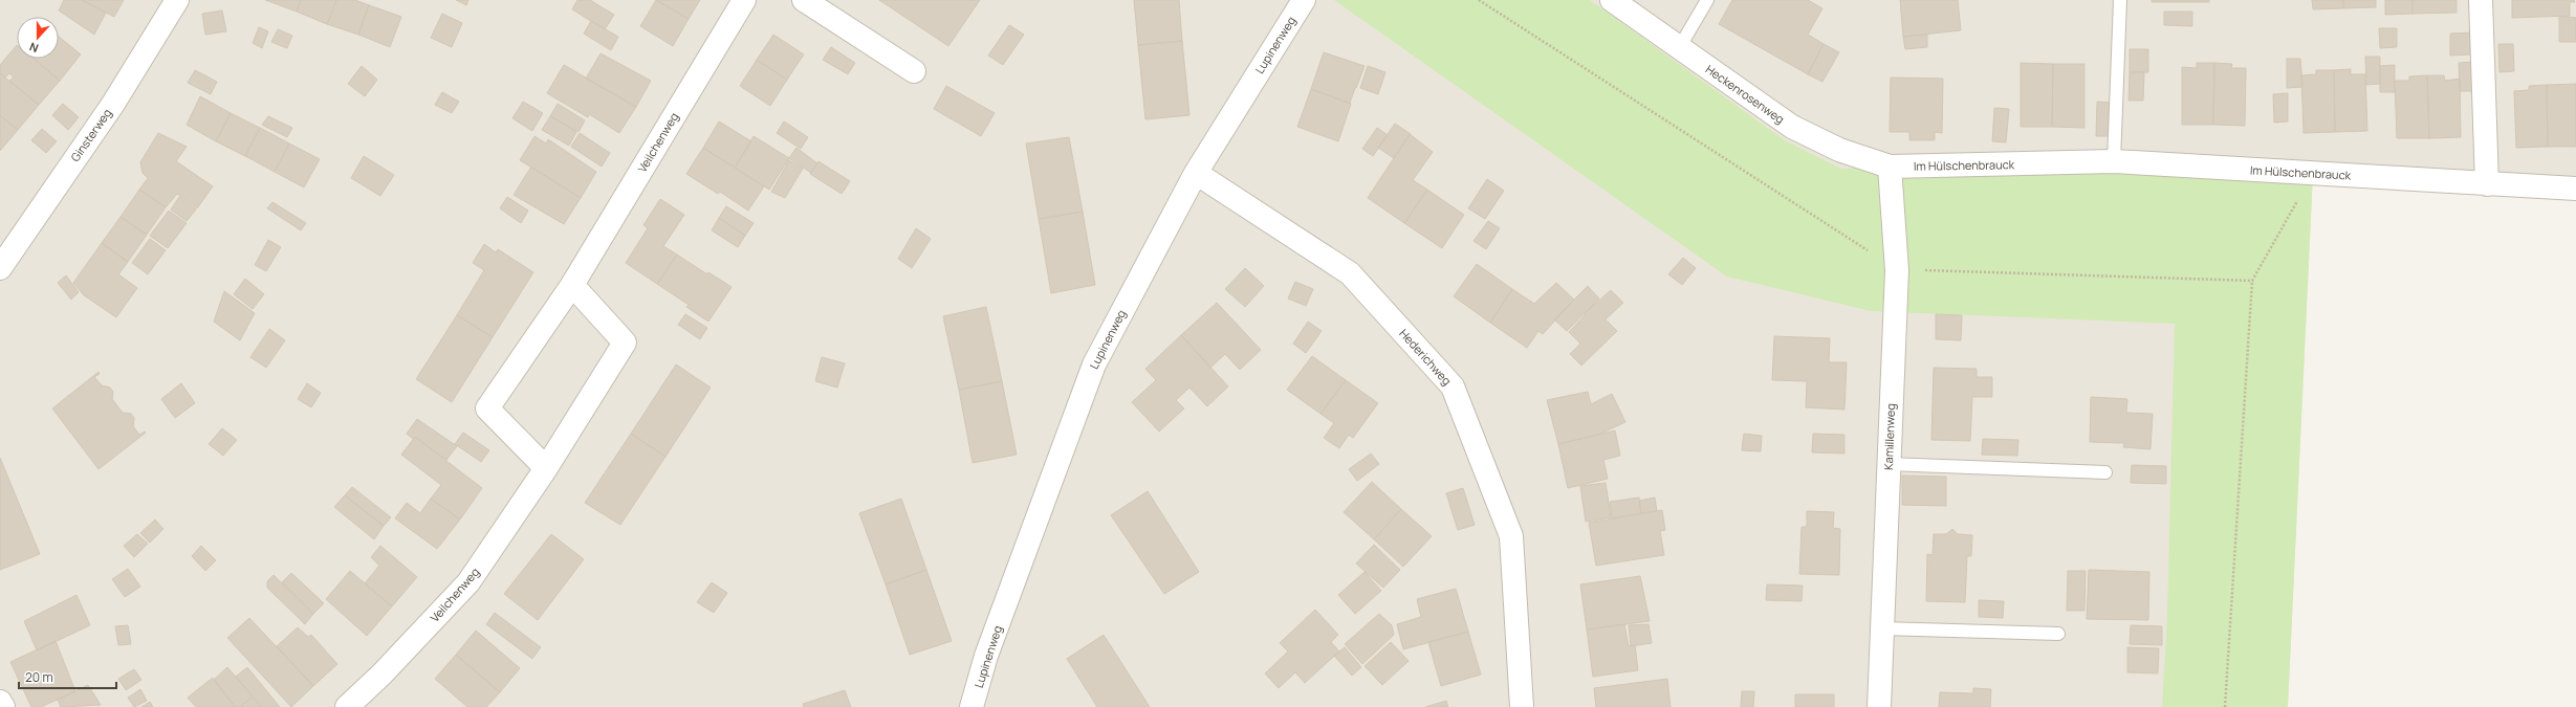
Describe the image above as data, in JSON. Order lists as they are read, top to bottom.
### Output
{
  "streets": {
    "street": [
      "Lupinenweg",
      "Heckenrosenweg",
      "Ginsterweg",
      "Veilchenweg",
      "Im Hülschenbrauck",
      "Hederichweg",
      "Kamillenweg"
    ]
  },
  "crossings": [
    ["Lupinenweg", "Hederichweg"],
    ["Heckenrosenweg", "Im Hülschenbrauck"],
    ["Heckenrosenweg", "Kamillenweg"],
    ["Im Hülschenbrauck", "Kamillenweg"]
  ],
  "scale_bar": "20 m",
  "north": "bottom"
}
